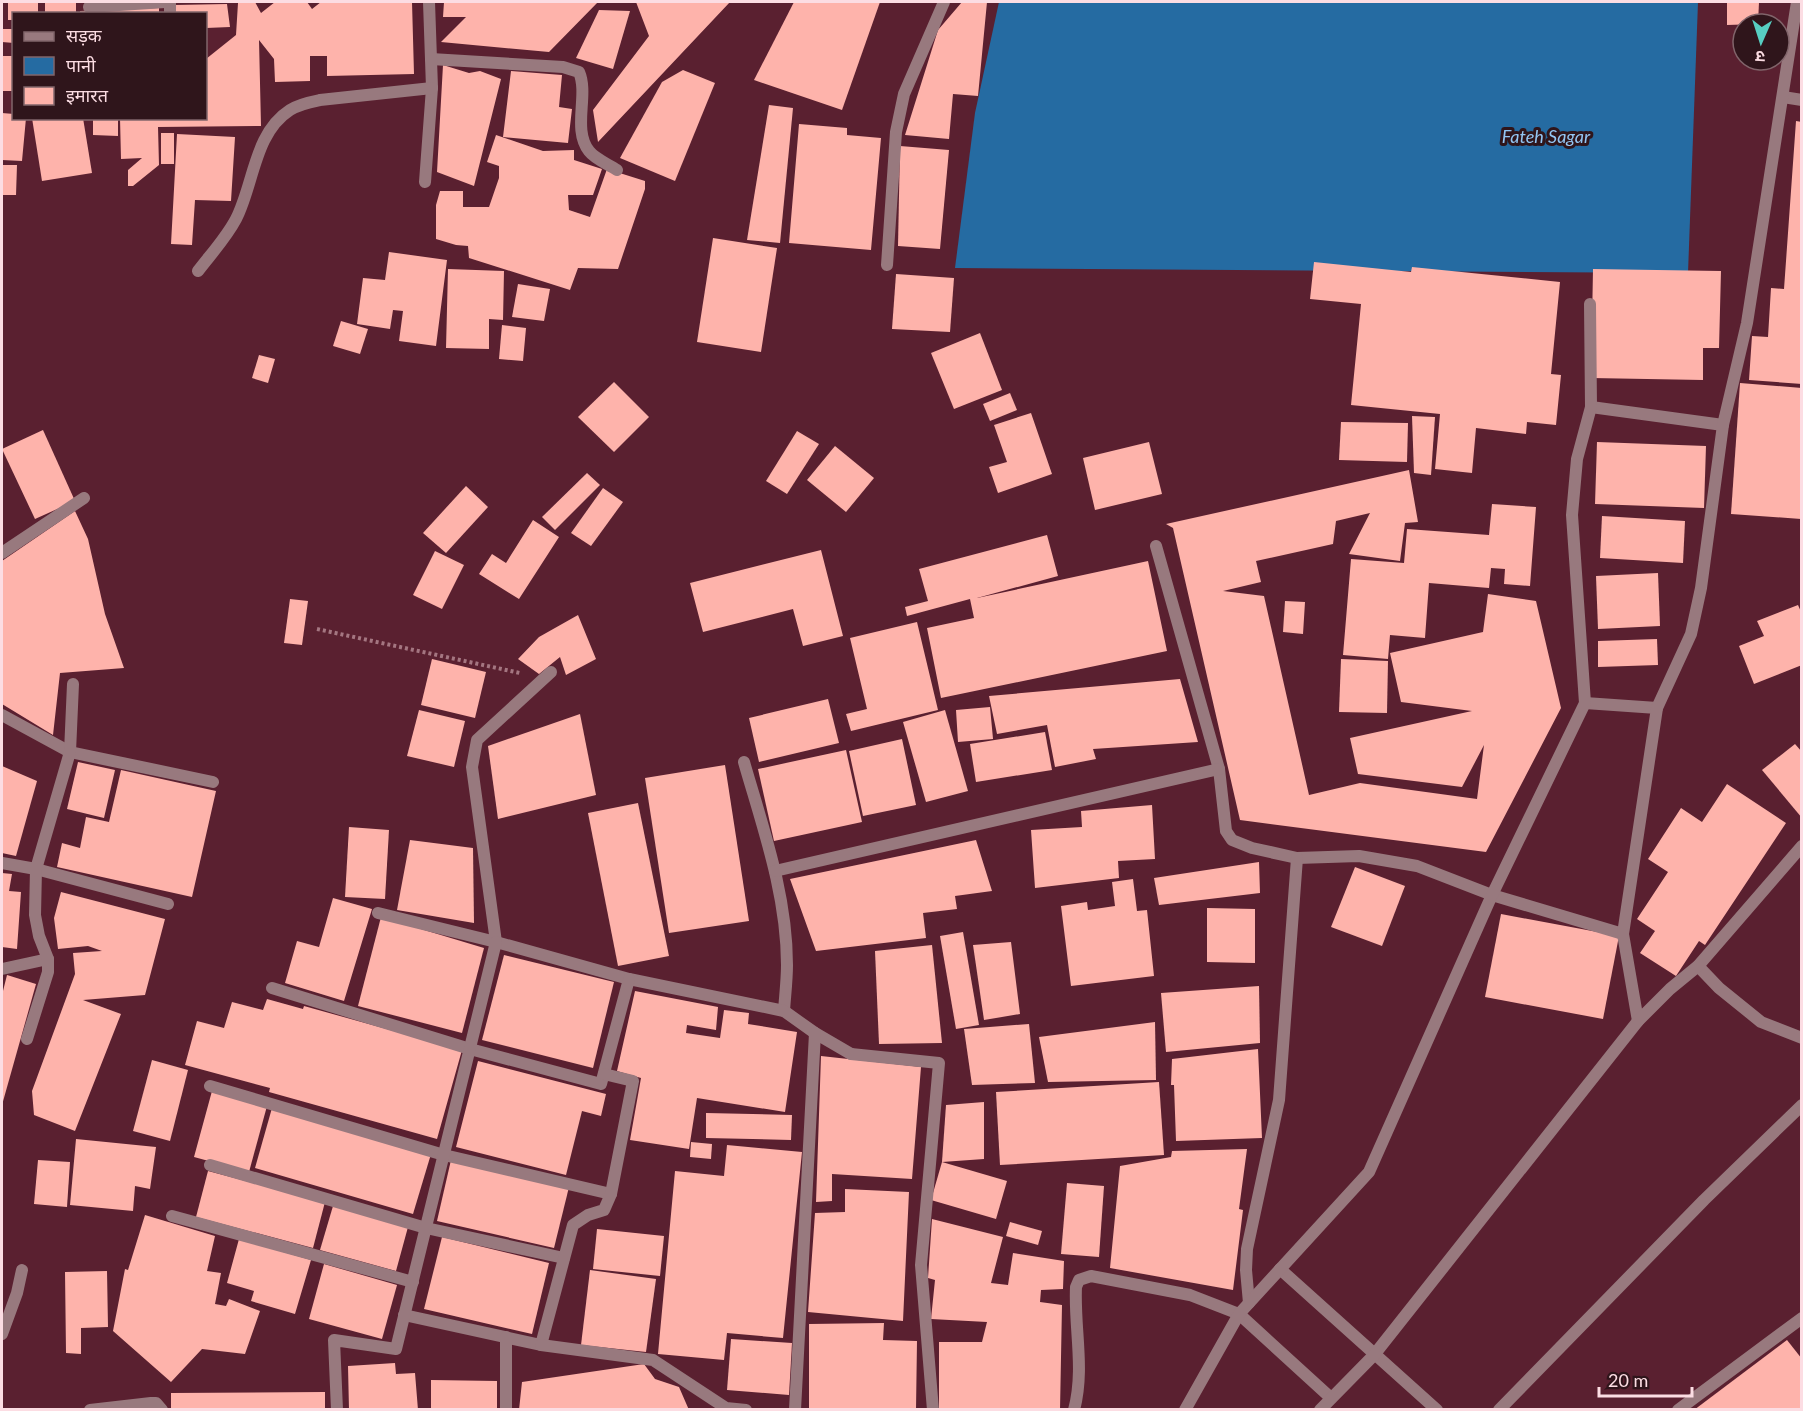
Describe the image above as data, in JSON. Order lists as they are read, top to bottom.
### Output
{
  "water": ["Fateh Sagar"],
  "legend": ["सड़क", "पानी", "इमारत"],
  "scale_bar": "20 m",
  "north": "bottom"
}
